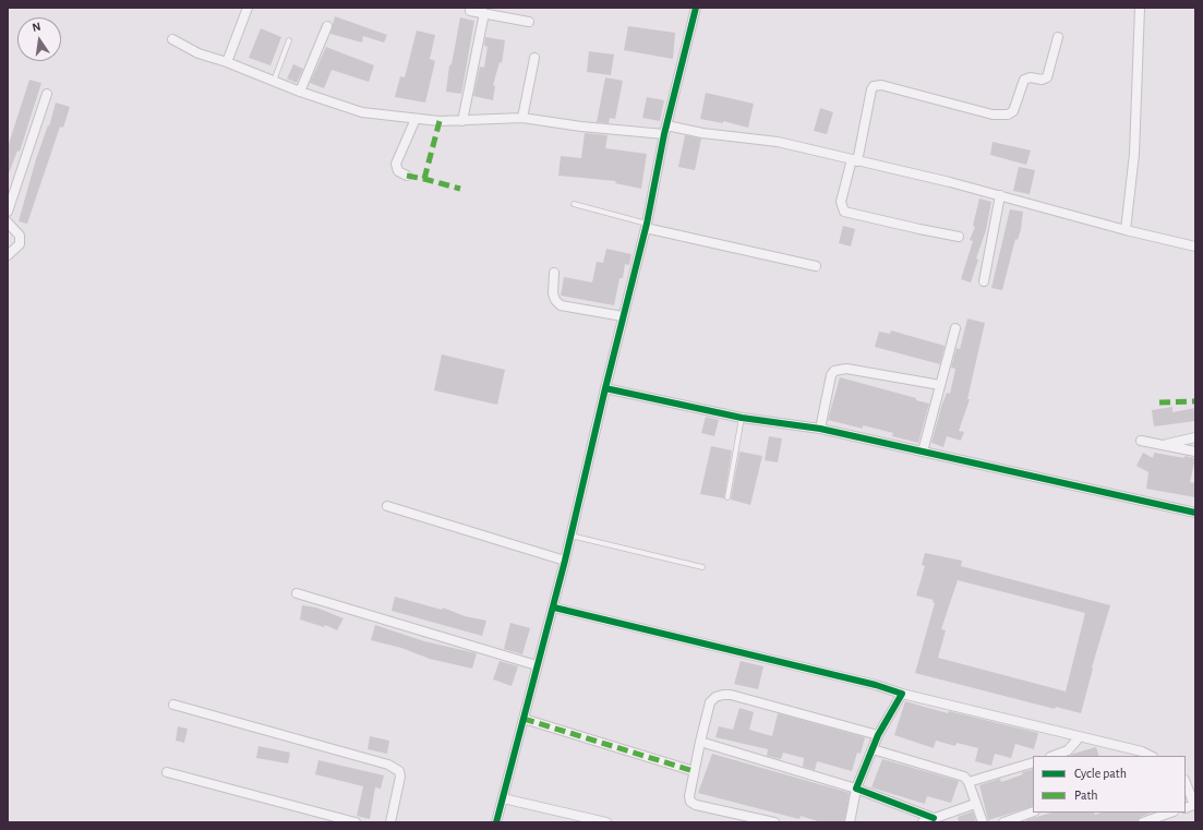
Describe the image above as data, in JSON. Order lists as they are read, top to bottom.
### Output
{
  "legend": ["Cycle path", "Path"],
  "north": "top"
}
